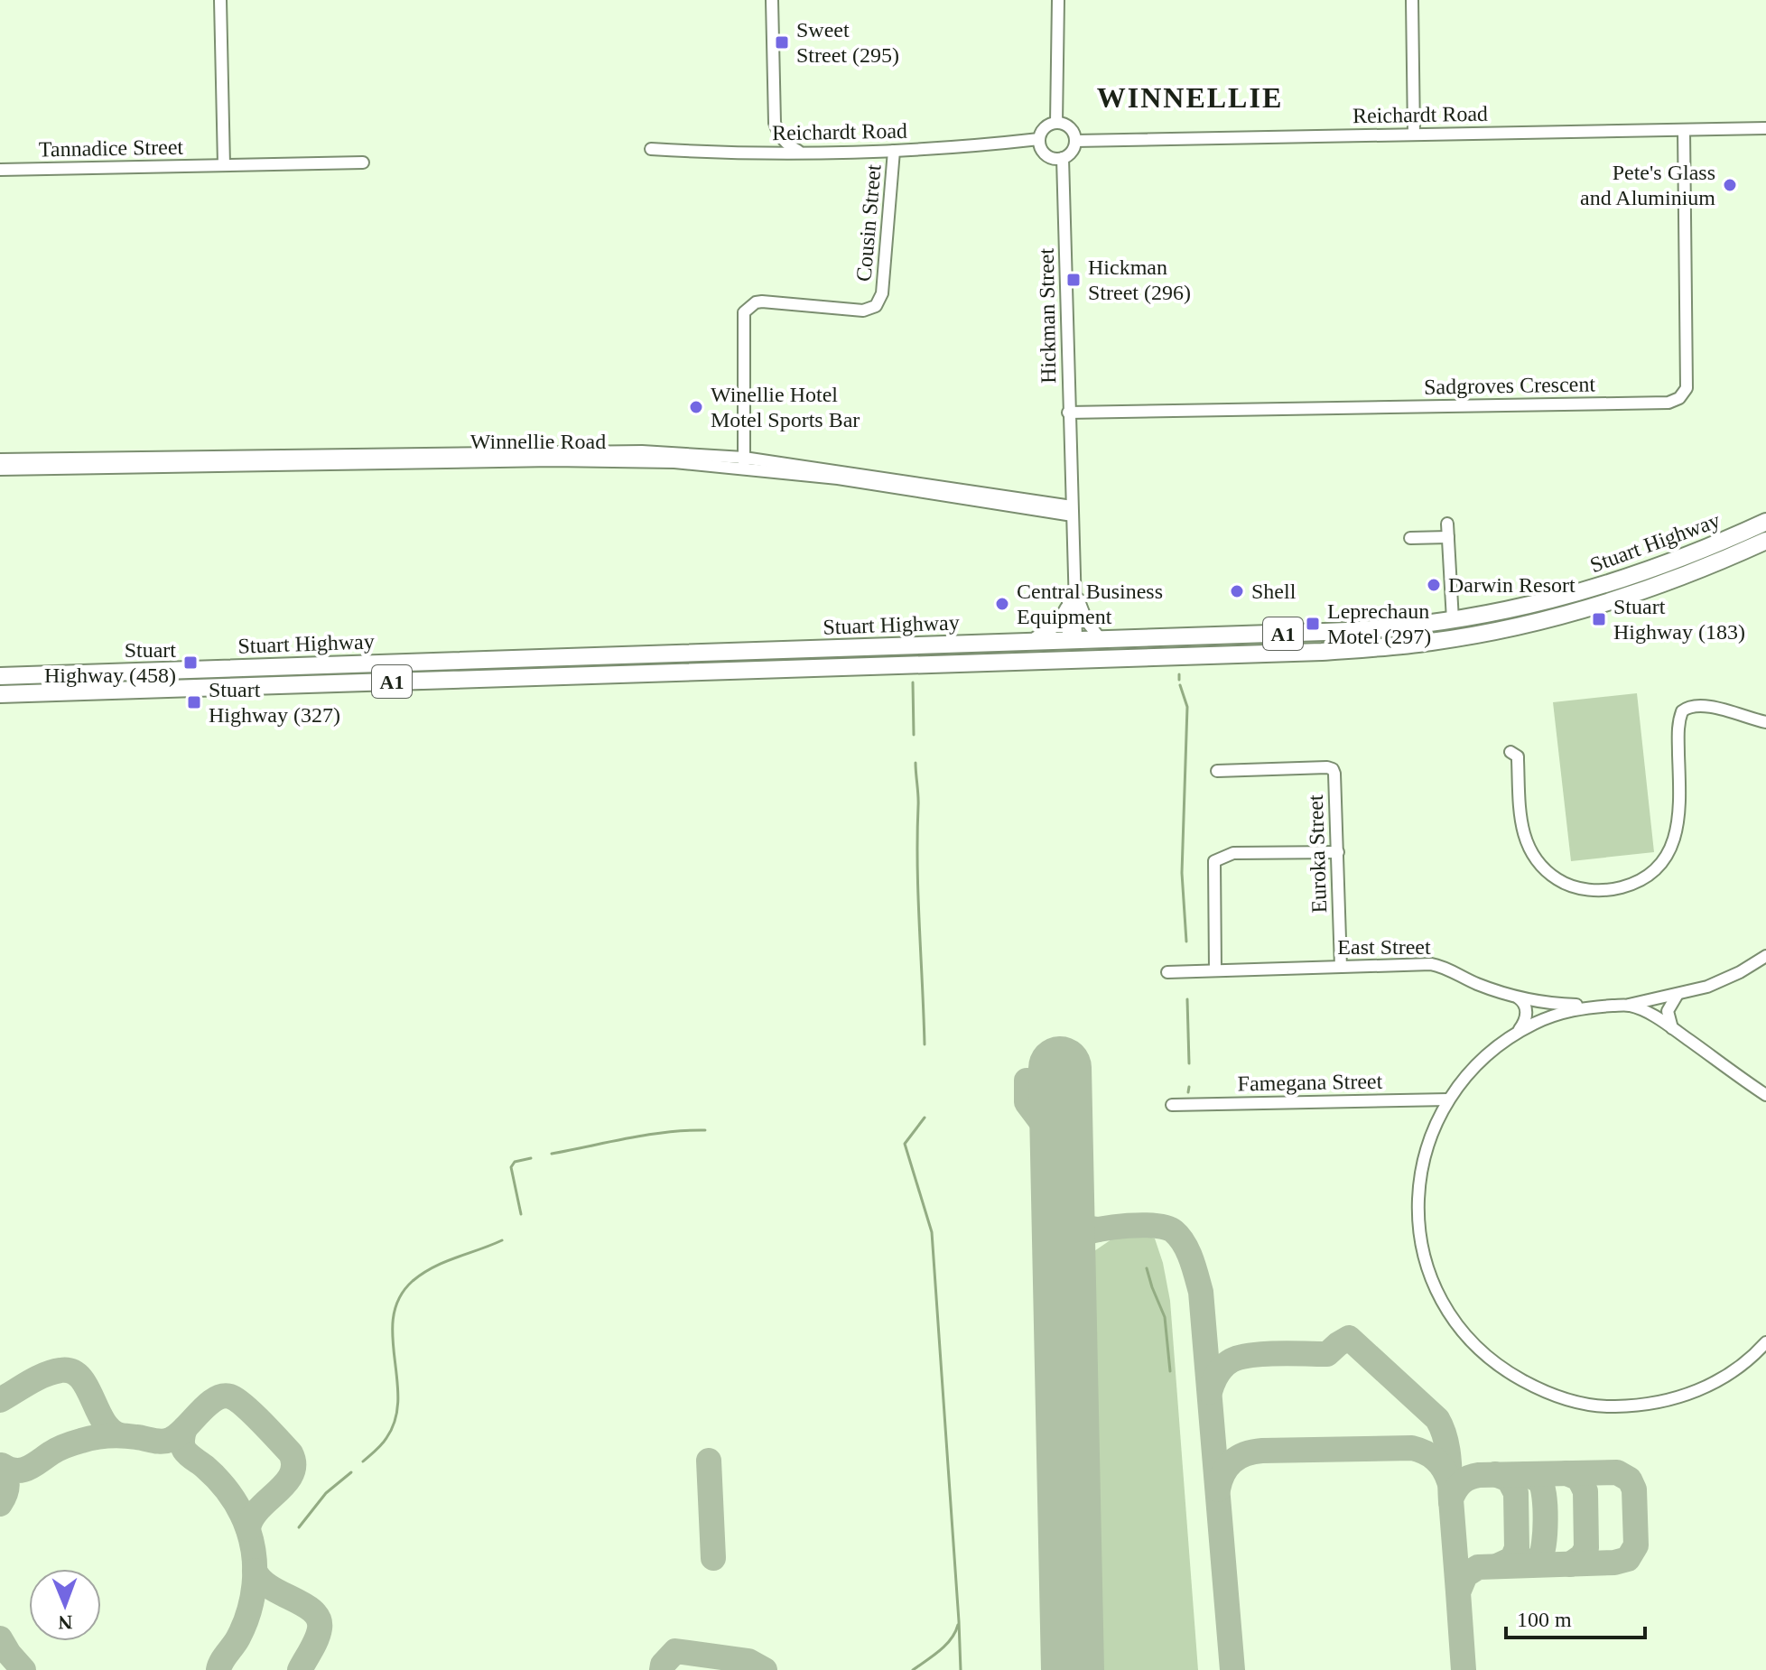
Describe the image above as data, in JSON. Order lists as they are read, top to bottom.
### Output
{
  "streets": {
    "highway": ["Stuart Highway", "A1"],
    "street": [
      "Reichardt Road",
      "Tannadice Street",
      "Cousin Street",
      "Hickman Street",
      "Sadgroves Crescent",
      "Winnellie Road",
      "Euroka Street",
      "East Street",
      "Famegana Street"
    ]
  },
  "crossings": [
    ["Reichardt Road", "Cousin Street"],
    ["Reichardt Road", "Hickman Street"],
    ["Reichardt Road", "Sadgroves Crescent"],
    ["Cousin Street", "Winnellie Road"],
    ["Hickman Street", "Sadgroves Crescent"],
    ["Hickman Street", "Winnellie Road"],
    ["Hickman Street", "Stuart Highway"],
    ["Euroka Street", "East Street"]
  ],
  "districts": ["WINNELLIE"],
  "places": {
    "transit": [
      "Sweet Street (295)",
      "Hickman Street (296)",
      "Stuart Highway (183)",
      "Leprechaun Motel (297)",
      "Stuart Highway (458)",
      "Stuart Highway (327)"
    ],
    "other": [
      "Pete's Glass and Aluminium",
      "Winellie Hotel Motel Sports Bar",
      "Darwin Resort",
      "Shell",
      "Central Business Equipment"
    ]
  },
  "scale_bar": "100 m",
  "north": "bottom"
}
